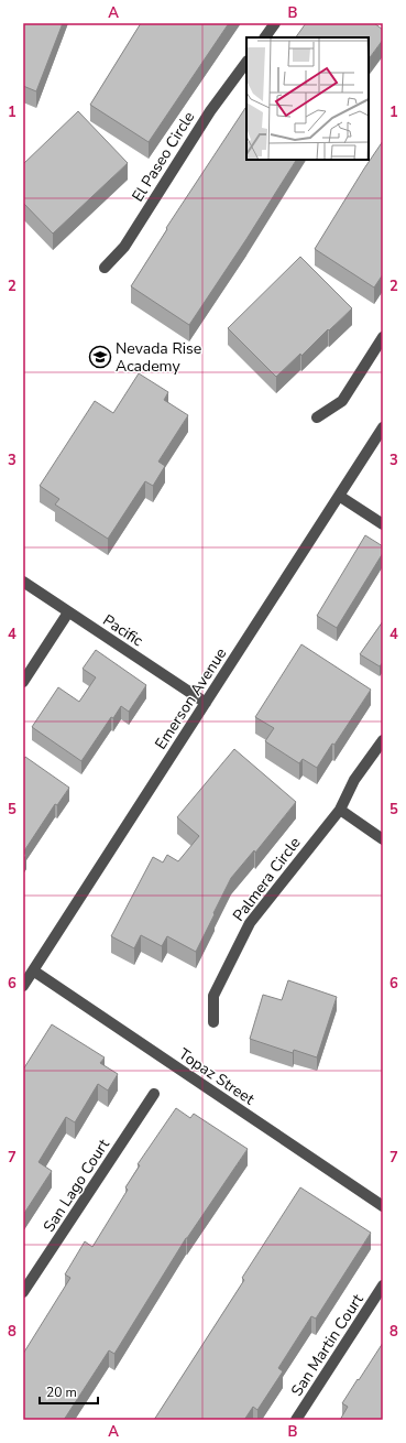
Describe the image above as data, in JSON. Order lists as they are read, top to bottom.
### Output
{
  "streets": {
    "street": [
      "El Paseo Circle",
      "Pacific",
      "Emerson Avenue",
      "Palmera Circle",
      "Topaz Street",
      "San Lago Court",
      "San Martin Court"
    ]
  },
  "crossings": [
    ["Pacific", "Emerson Avenue"],
    ["Emerson Avenue", "Topaz Street"]
  ],
  "places": {
    "school or university": ["Nevada Rise Academy"]
  },
  "scale_bar": "20 m",
  "grid": {
    "columns": ["A", "B"],
    "rows": [
      "1",
      "2",
      "3",
      "4",
      "5",
      "6",
      "7",
      "8"
    ]
  }
}
